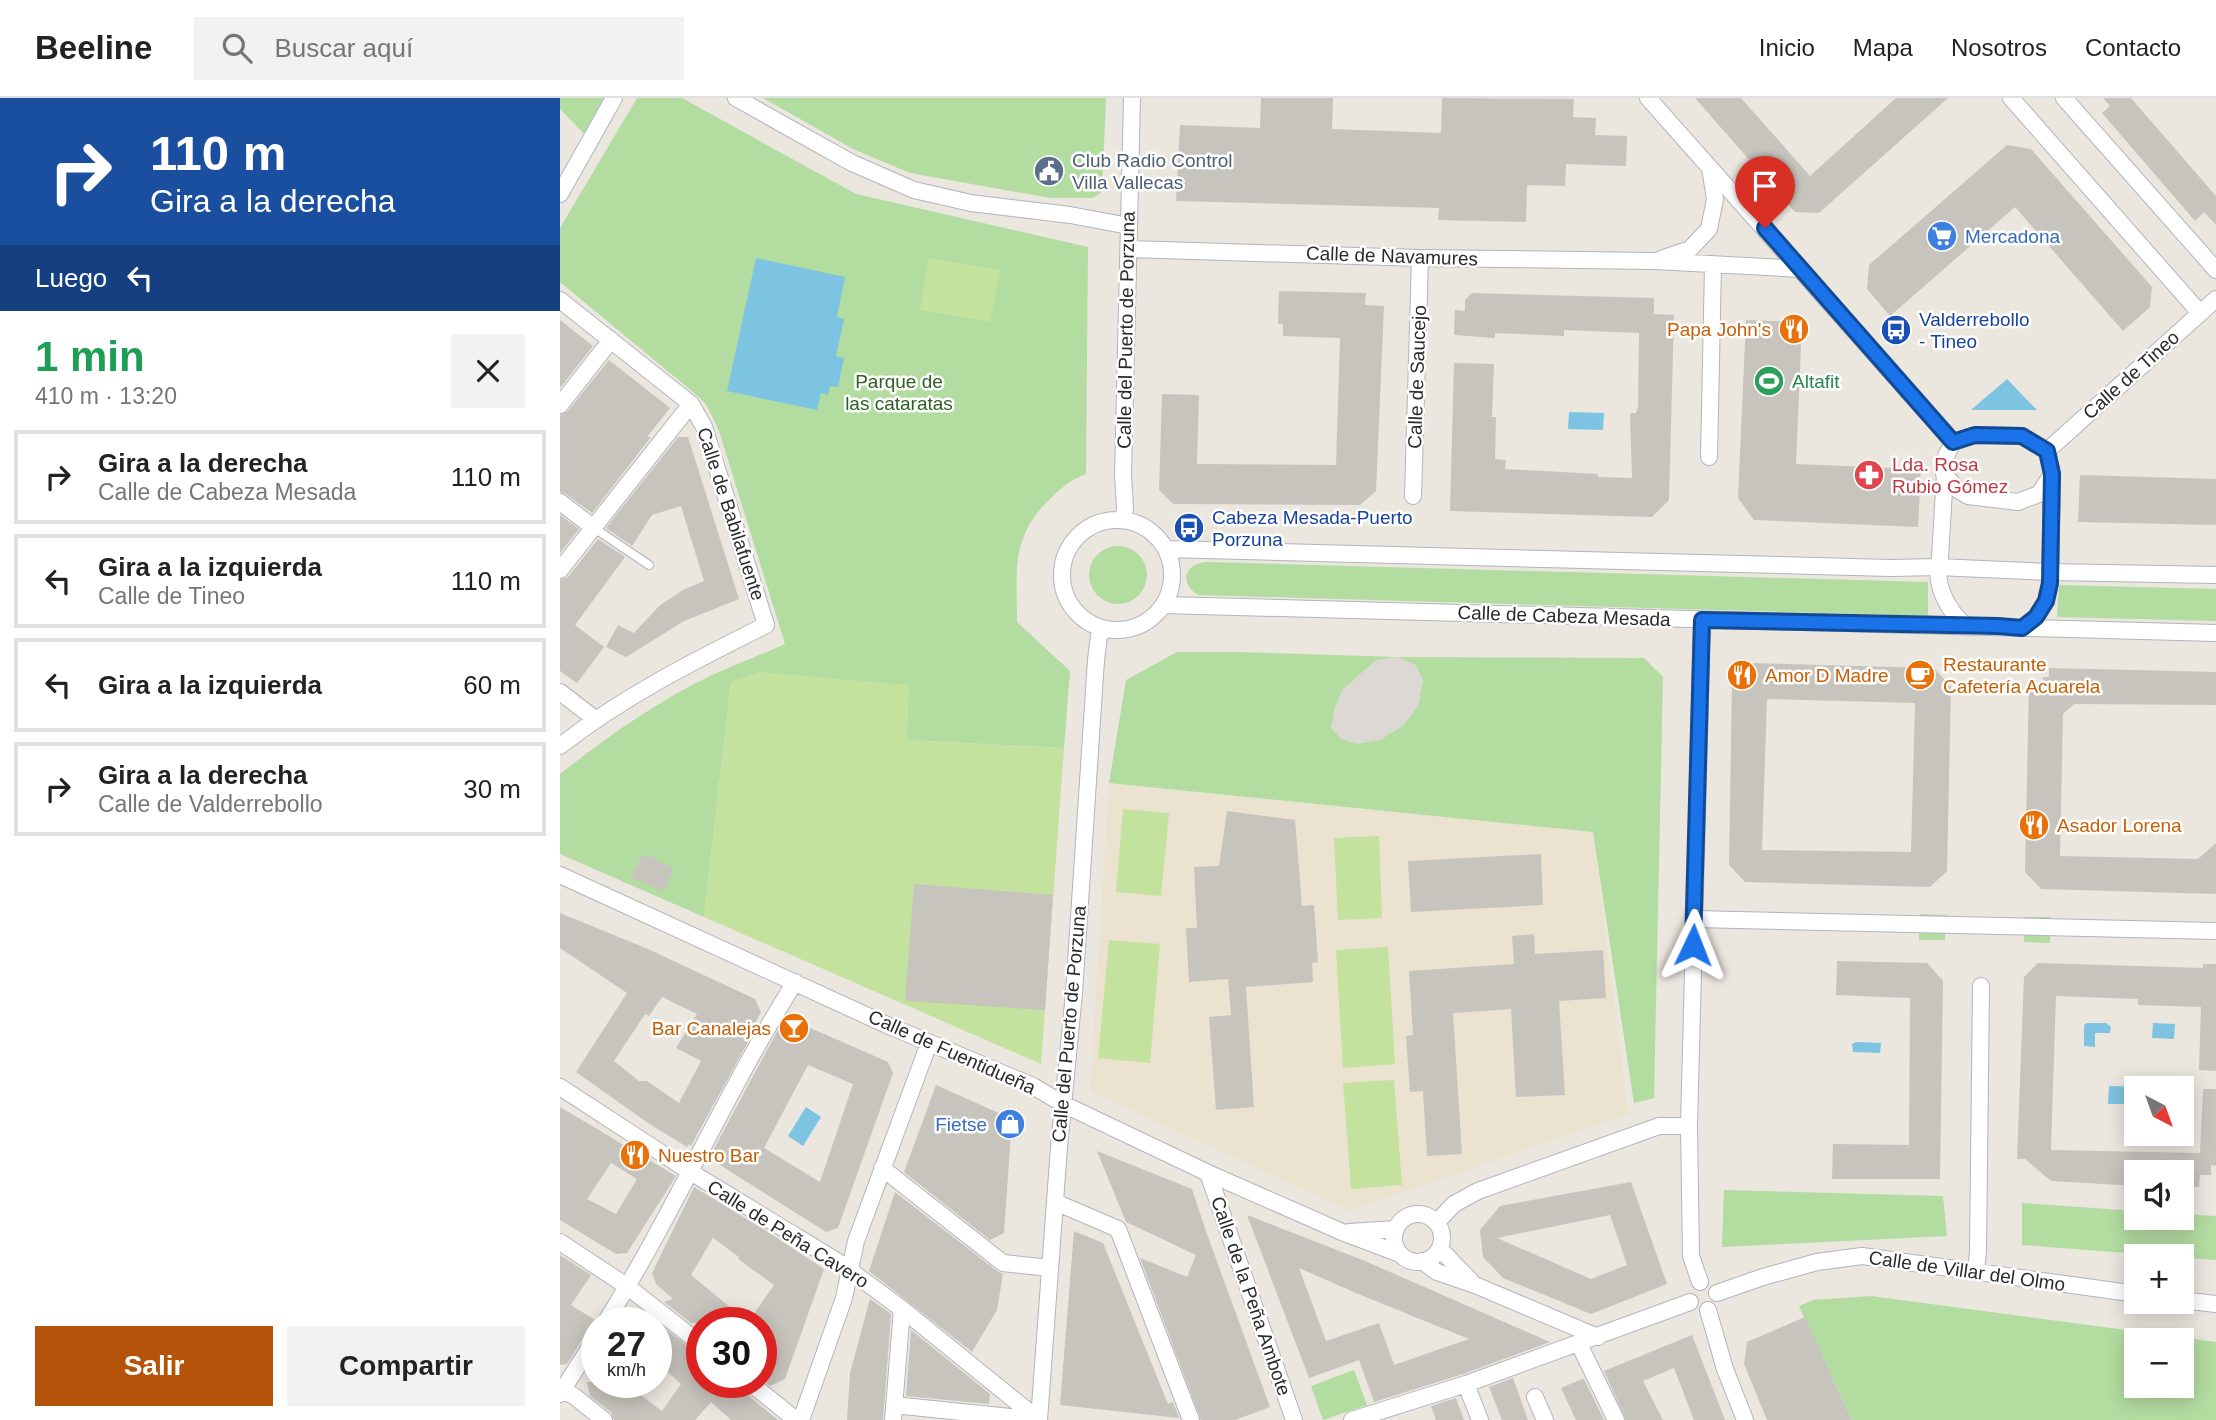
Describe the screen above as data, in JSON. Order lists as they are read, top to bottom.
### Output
{
  "streets": {
    "street": [
      "Calle de Navamures",
      "Calle del Puerto de Porzuna",
      "Calle de Tineo",
      "Calle de Saucejo",
      "Calle de Babilafuente",
      "Calle de Cabeza Mesada",
      "Calle de Fuentidueña",
      "Calle de Peña Cavero",
      "Calle de Villar del Olmo",
      "Calle de la Peña Ambote"
    ]
  },
  "crossings": [
    ["Calle de Navamures", "Calle del Puerto de Porzuna"],
    ["Calle de Navamures", "Calle de Saucejo"],
    ["Calle del Puerto de Porzuna", "Calle de Cabeza Mesada"],
    ["Calle del Puerto de Porzuna", "Calle de Fuentidueña"],
    ["Calle del Puerto de Porzuna", "Calle de Peña Cavero"],
    ["Calle de Fuentidueña", "Calle de la Peña Ambote"]
  ],
  "parks": ["Parque de las cataratas"],
  "places": {
    "public building": ["Club Radio Control Villa Vallecas"],
    "supermarket": ["Mercadona"],
    "restaurant": [
      "Papa John's",
      "Amor D Madre",
      "Asador Lorena",
      "Nuestro Bar"
    ],
    "bus stop": ["Valderrebollo - Tineo", "Cabeza Mesada-Puerto Porzuna"],
    "sports": ["Altafit"],
    "pharmacy": ["Lda. Rosa Rubio Gómez"],
    "cafe": ["Restaurante Cafetería Acuarela"],
    "bar": ["Bar Canalejas"],
    "shop": ["Fietse"]
  },
  "north": "bottom right",
  "page": {
    "header": "Beeline",
    "search": "Buscar aquí",
    "nav": [
      "Inicio",
      "Mapa",
      "Nosotros",
      "Contacto"
    ],
    "turn": ["110 m", "Gira a la derecha"],
    "then": "Luego",
    "heading": ["1 min", "410 m · 13:20"],
    "list": [
      {
        "name": "Gira a la derecha",
        "note": "Calle de Cabeza Mesada",
        "value": "110 m"
      },
      {
        "name": "Gira a la izquierda",
        "note": "Calle de Tineo",
        "value": "110 m"
      },
      {
        "name": "Gira a la izquierda",
        "value": "60 m"
      },
      {
        "name": "Gira a la derecha",
        "note": "Calle de Valderrebollo",
        "value": "30 m"
      }
    ],
    "map_buttons": ["+", "−"],
    "speed": "27 km/h",
    "limit": "30",
    "buttons": ["Salir", "Compartir"]
  }
}
